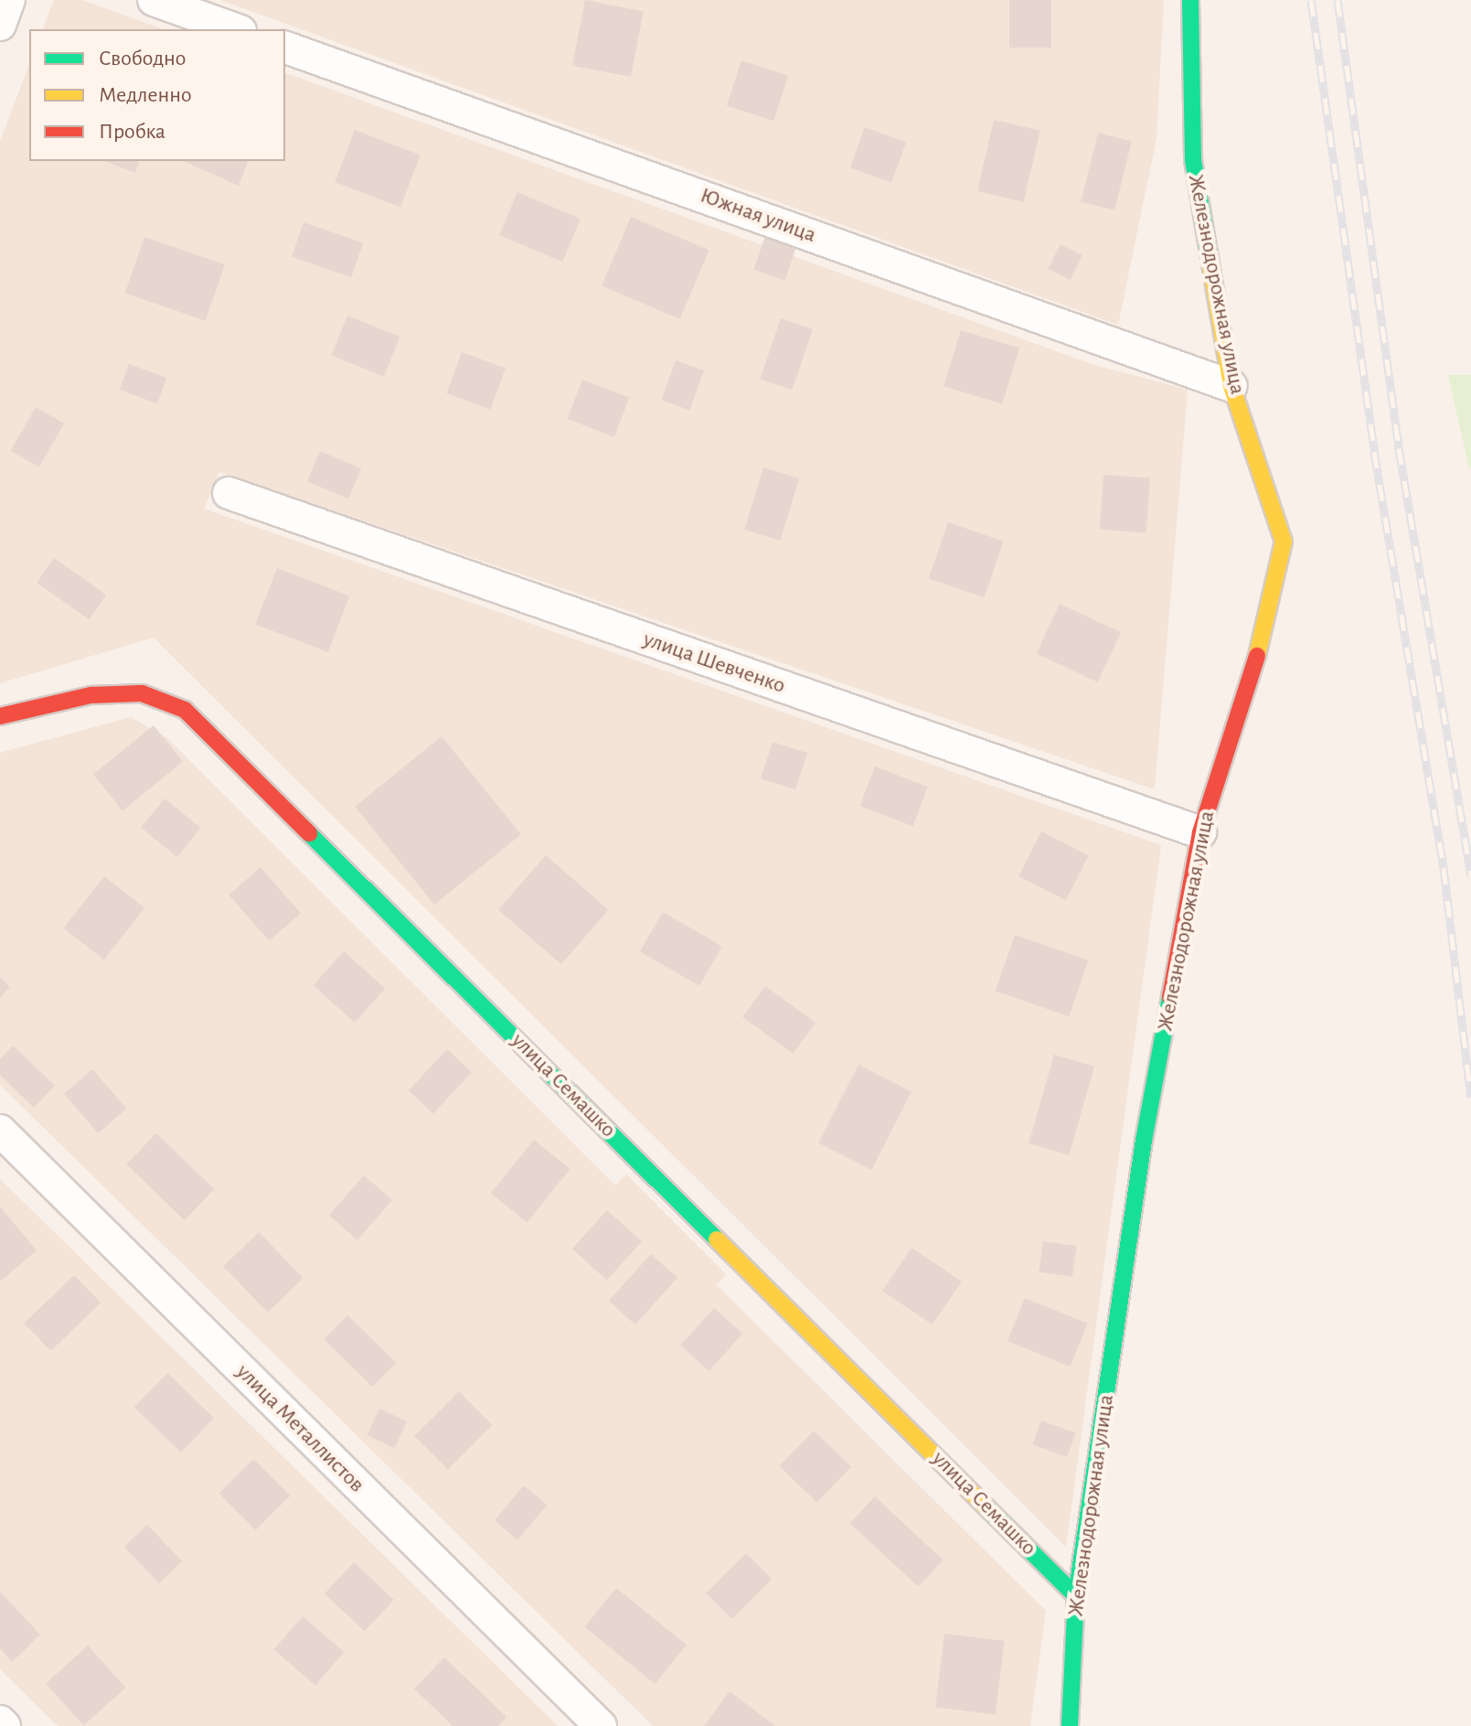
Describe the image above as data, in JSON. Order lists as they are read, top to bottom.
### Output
{
  "streets": {
    "street": [
      "Южная улица",
      "Железнодорожная улица",
      "улица Шевченко",
      "улица Семашко",
      "улица Металлистов"
    ]
  },
  "crossings": [
    ["Южная улица", "Железнодорожная улица"],
    ["Железнодорожная улица", "улица Шевченко"],
    ["Железнодорожная улица", "улица Семашко"]
  ],
  "legend": ["Свободно", "Медленно", "Пробка"]
}
